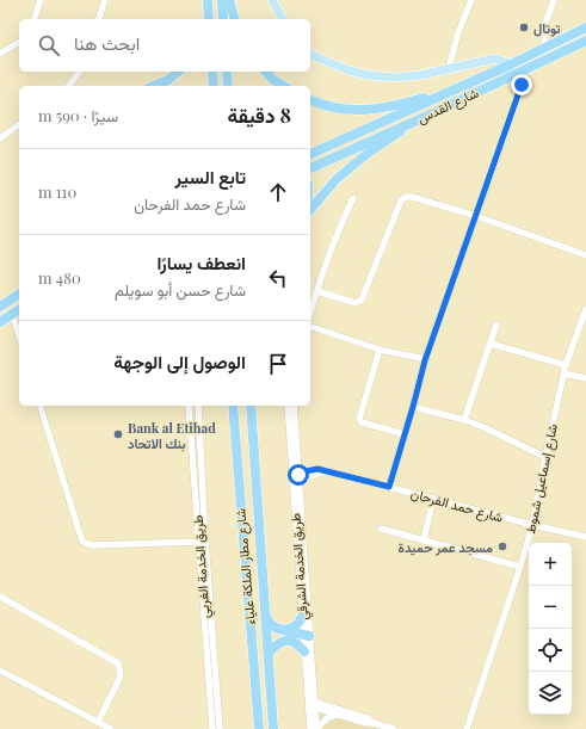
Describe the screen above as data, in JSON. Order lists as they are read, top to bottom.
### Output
{
  "streets": {
    "highway": ["شارع القدس", "شارع مطار الملكة علياء"],
    "street": [
      "شارع إسماعيل شموط",
      "شارع حمد الفرحان",
      "طريق الخدمة الغربي",
      "طريق الخدمة الشرقي"
    ]
  },
  "crossings": [
    ["شارع إسماعيل شموط", "شارع حمد الفرحان"],
    ["شارع حمد الفرحان", "طريق الخدمة الشرقي"]
  ],
  "places": ["توتال", "Bank al Etihad بنك الاتحاد", "مسجد عمر حميدة"],
  "page": {
    "search": "ابحث هنا",
    "heading": ["8 دقيقة", "سيرًا · 590 m"],
    "list": [
      ["تابع السير", "شارع حمد الفرحان", "110 m"],
      ["انعطف يسارًا", "شارع حسن أبو سويلم", "480 m"],
      "الوصول إلى الوجهة"
    ],
    "map_buttons": ["+", "−"]
  }
}
